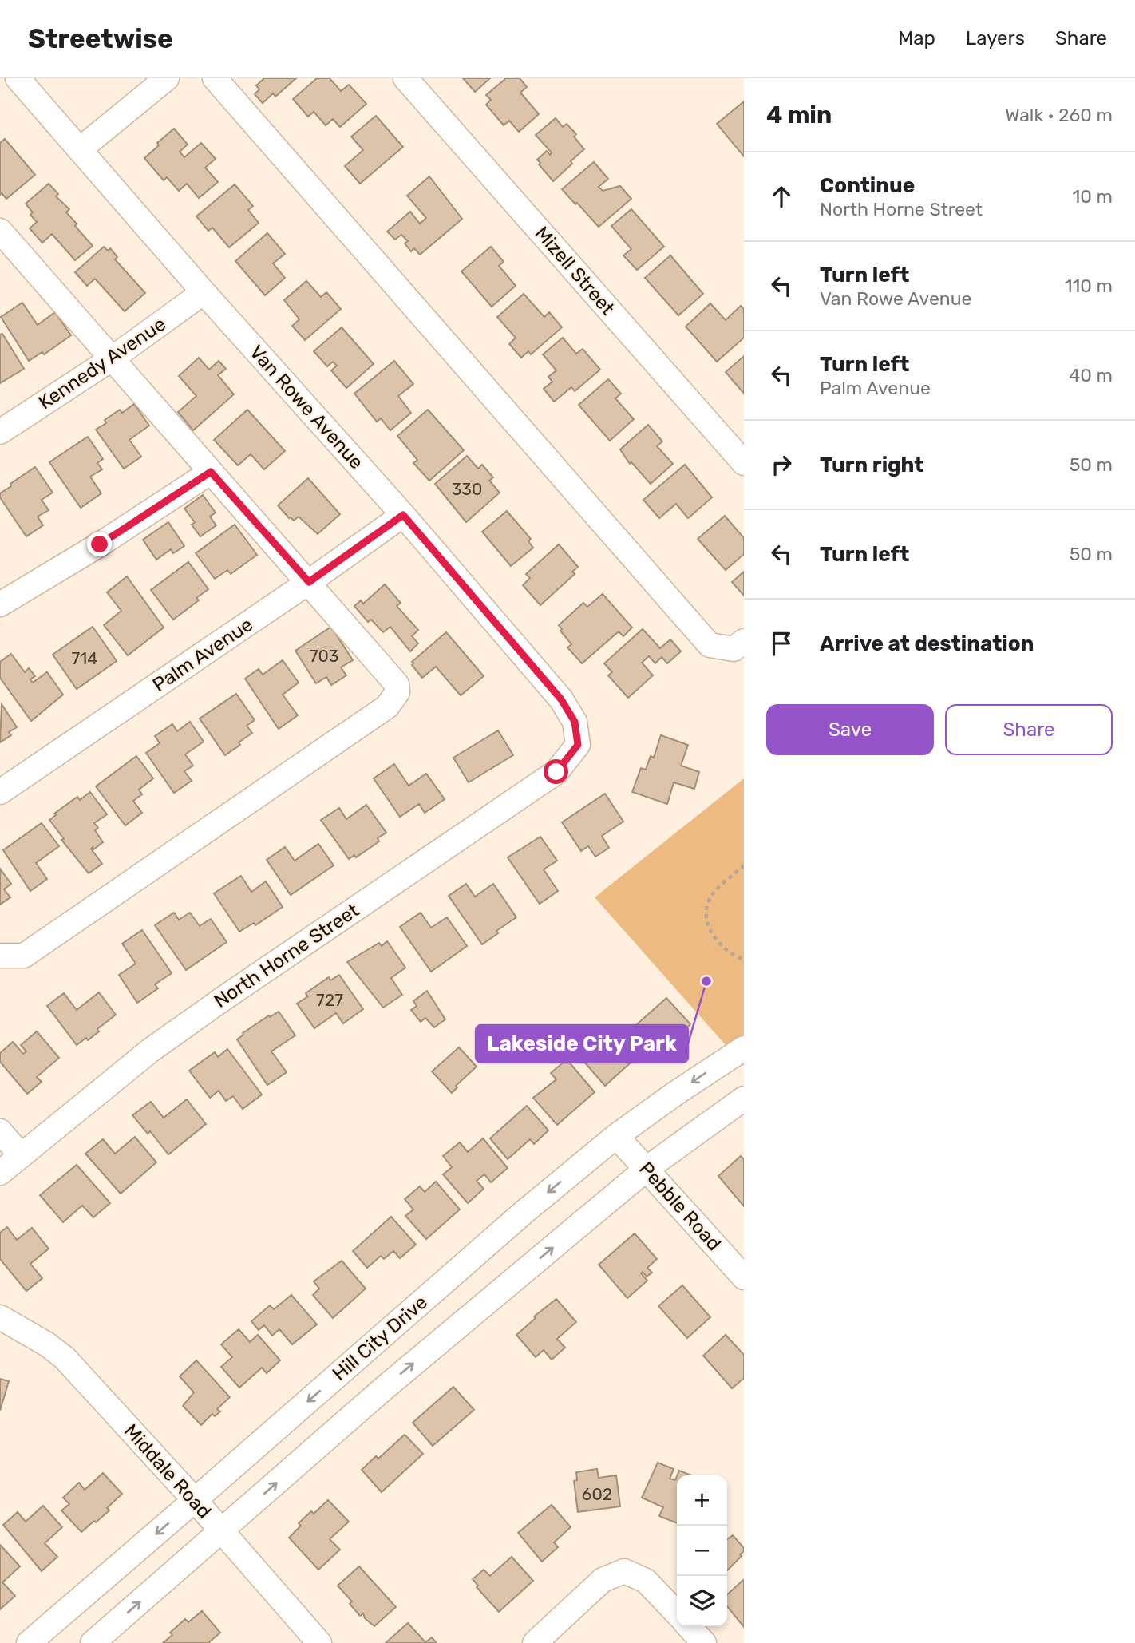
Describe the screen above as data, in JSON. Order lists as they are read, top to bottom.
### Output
{
  "streets": {
    "street": [
      "Mizell Street",
      "Kennedy Avenue",
      "Van Rowe Avenue",
      "Palm Avenue",
      "North Horne Street",
      "Pebble Road",
      "Hill City Drive",
      "Middale Road"
    ]
  },
  "crossings": [
    ["Kennedy Avenue", "Van Rowe Avenue"],
    ["Van Rowe Avenue", "Palm Avenue"],
    ["Van Rowe Avenue", "North Horne Street"],
    ["Pebble Road", "Hill City Drive"],
    ["Hill City Drive", "Middale Road"]
  ],
  "places": ["Lakeside City Park"],
  "house_numbers": [
    "330",
    "703",
    "714",
    "727",
    "602"
  ],
  "page": {
    "header": "Streetwise",
    "nav": ["Map", "Layers", "Share"],
    "heading": ["4 min", "Walk · 260 m"],
    "list": [
      ["Continue", "North Horne Street", "10 m"],
      ["Turn left", "Van Rowe Avenue", "110 m"],
      ["Turn left", "Palm Avenue", "40 m"],
      ["Turn right", "50 m"],
      ["Turn left", "50 m"],
      "Arrive at destination"
    ],
    "buttons": ["Save", "Share"],
    "map_buttons": ["+", "−"]
  }
}
